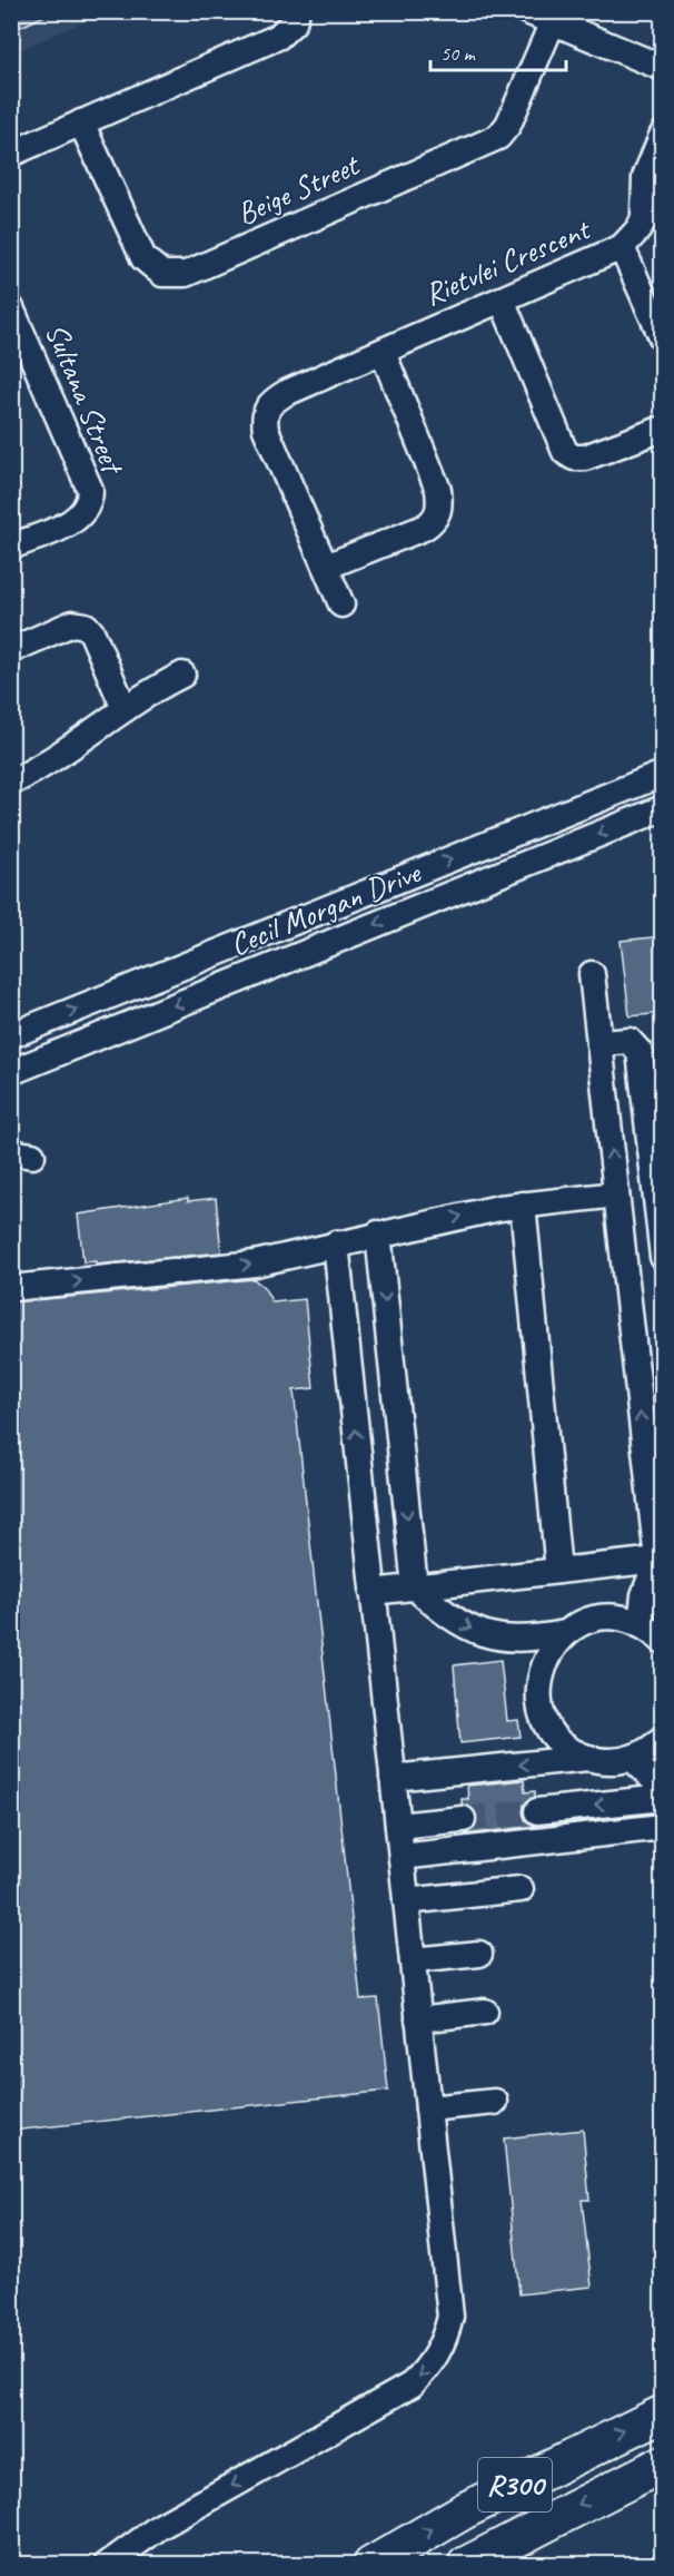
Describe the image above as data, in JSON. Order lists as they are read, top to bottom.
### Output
{
  "streets": {
    "highway": ["R300"],
    "street": [
      "Beige Street",
      "Rietvlei Crescent",
      "Sultana Street",
      "Cecil Morgan Drive"
    ]
  },
  "scale_bar": "50 m"
}
